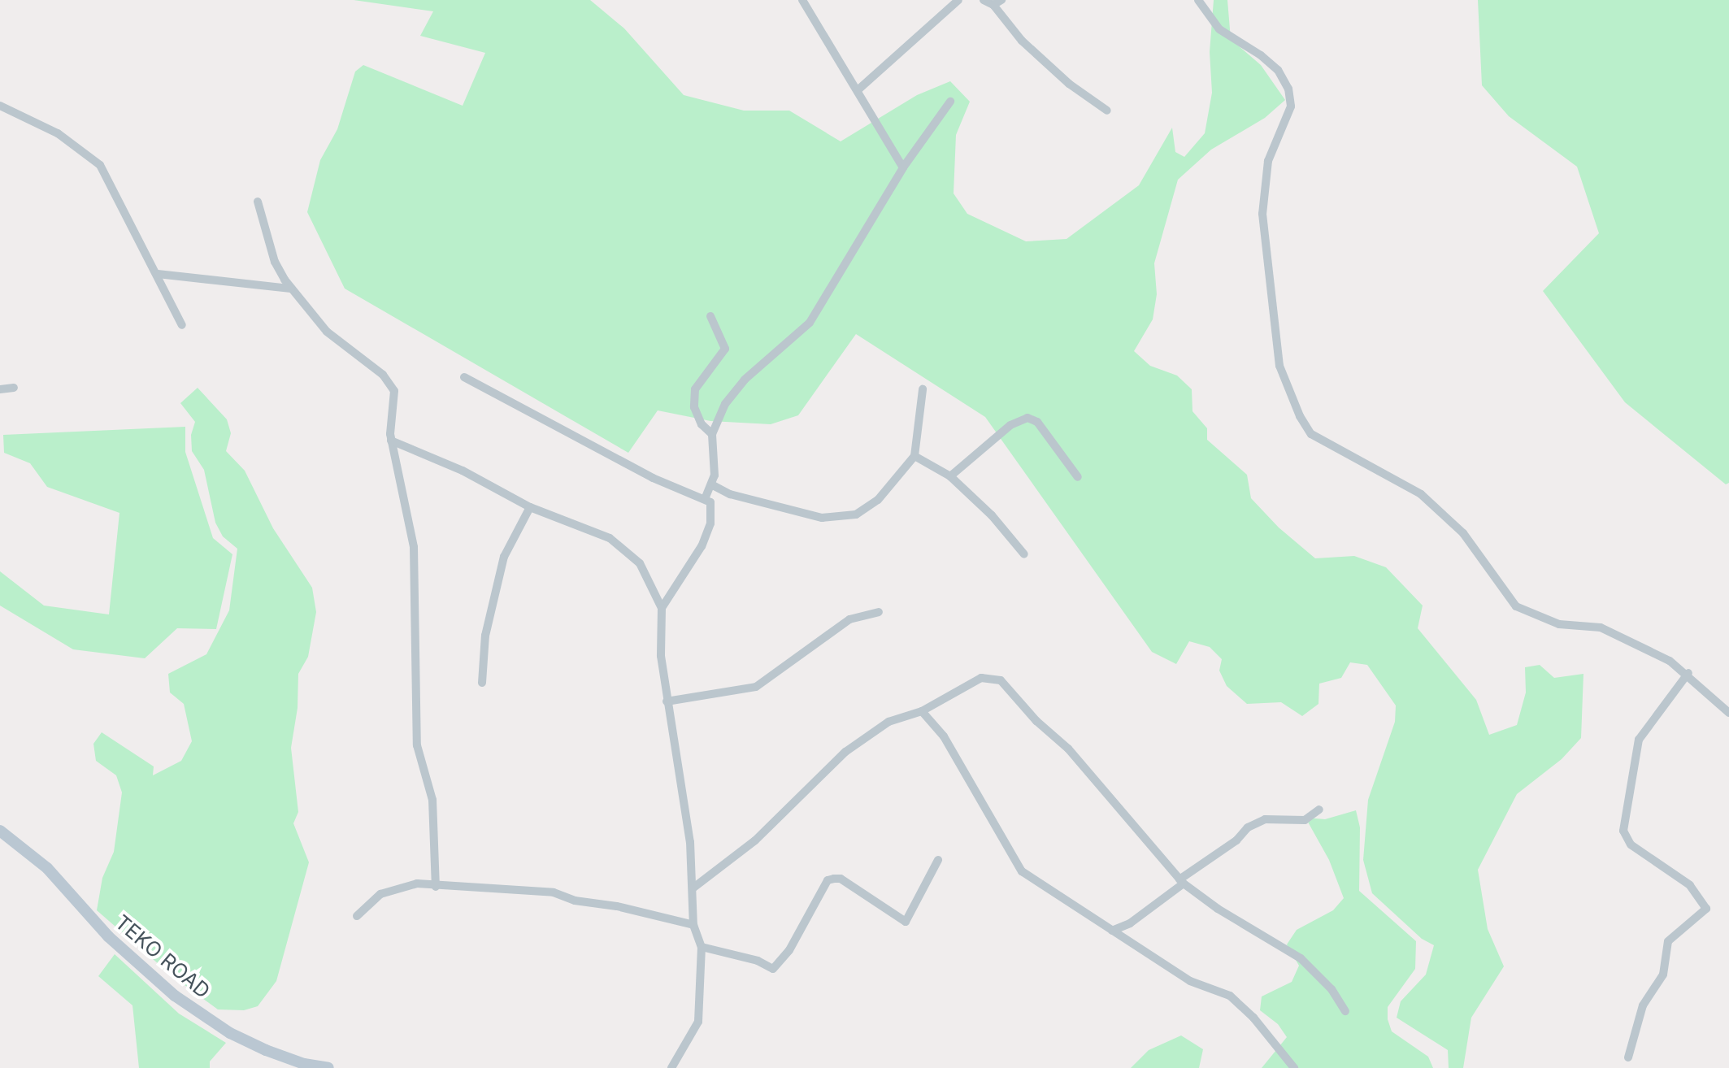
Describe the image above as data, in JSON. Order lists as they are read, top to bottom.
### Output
{
  "streets": {
    "street": ["TEKO ROAD"]
  }
}
